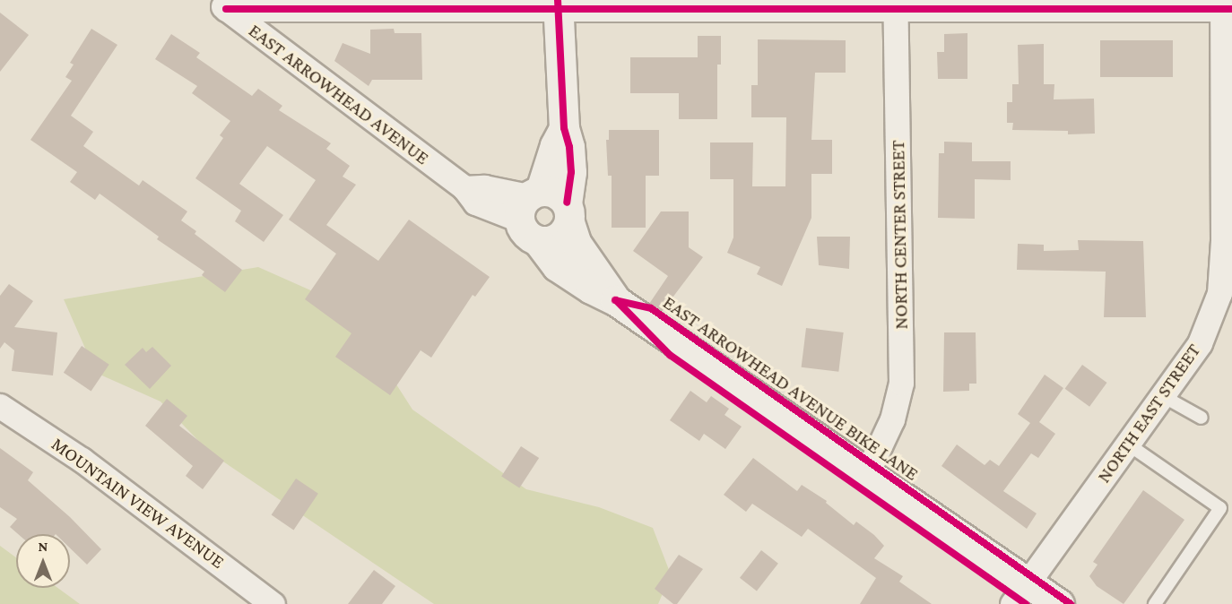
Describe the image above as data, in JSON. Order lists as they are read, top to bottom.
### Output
{
  "streets": {
    "street": [
      "EAST ARROWHEAD AVENUE",
      "NORTH CENTER STREET",
      "NORTH EAST STREET",
      "MOUNTAIN VIEW AVENUE"
    ],
    "cycle path": ["EAST ARROWHEAD AVENUE BIKE LANE"]
  },
  "north": "top"
}
